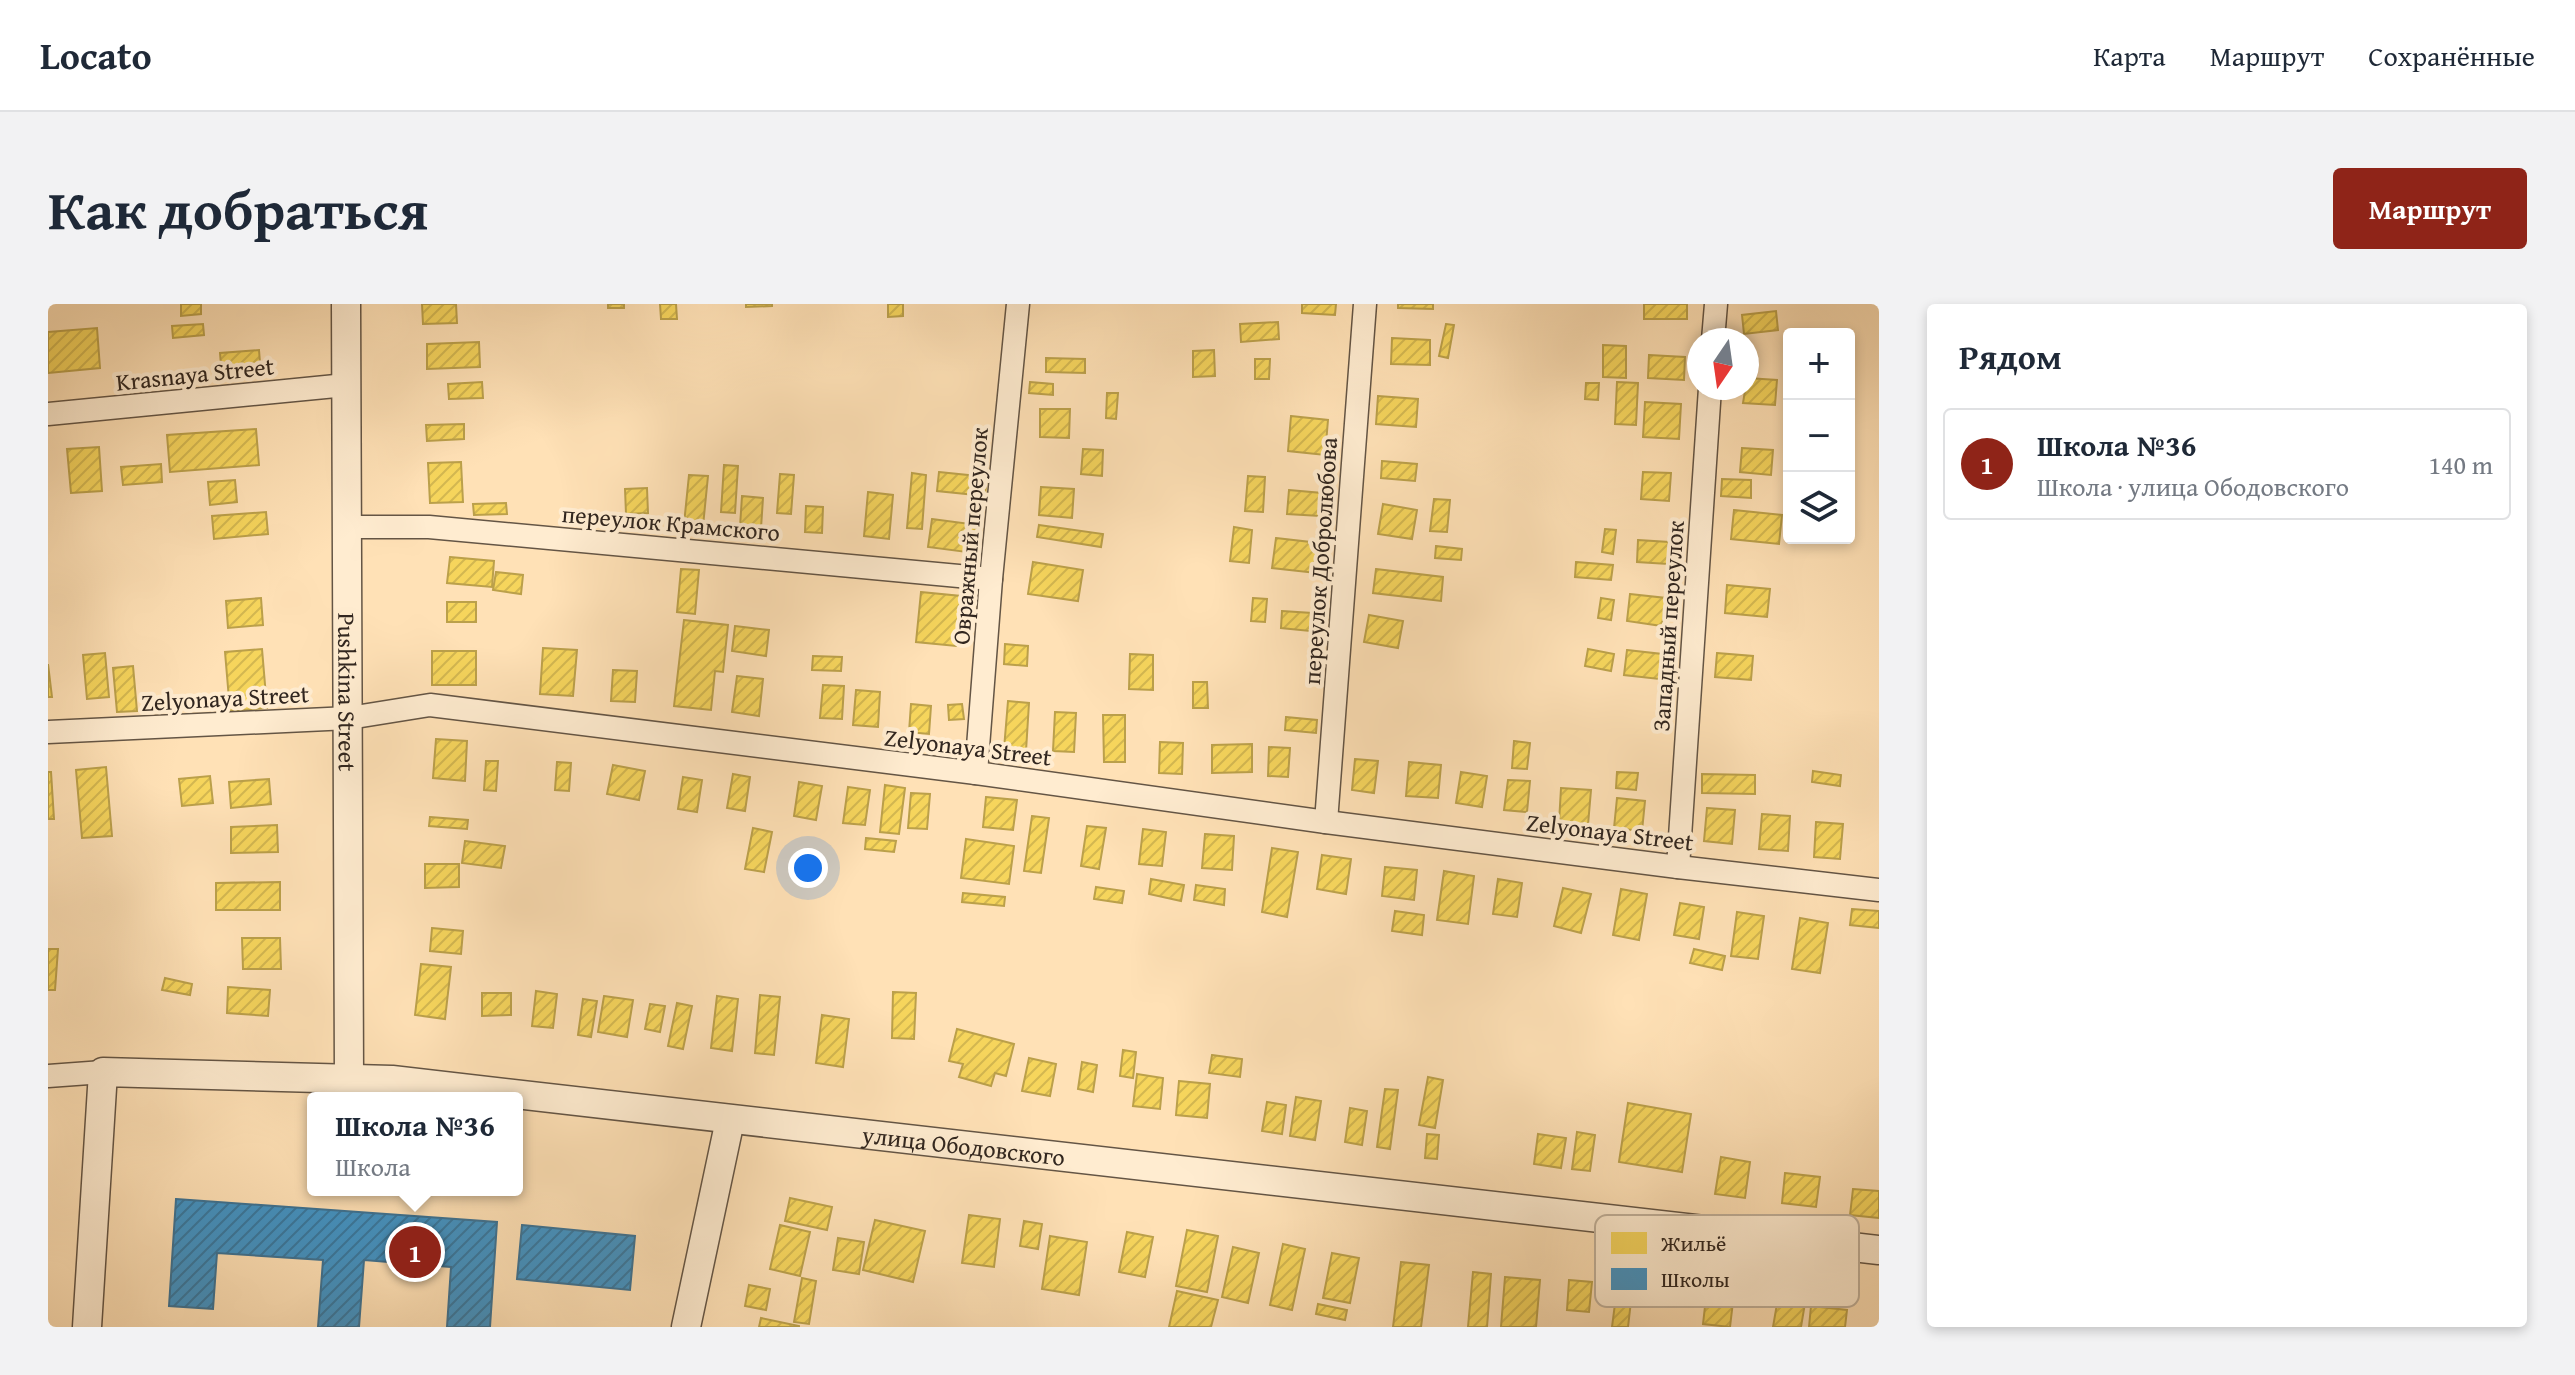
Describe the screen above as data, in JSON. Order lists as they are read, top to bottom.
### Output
{
  "streets": {
    "street": [
      "Krasnaya Street",
      "переулок Крамского",
      "Овражный переулок",
      "переулок Добролюбова",
      "Западный переулок",
      "Pushkina Street",
      "Zelyonaya Street",
      "улица Ободовского"
    ]
  },
  "crossings": [
    ["Krasnaya Street", "Pushkina Street"],
    ["переулок Крамского", "Овражный переулок"],
    ["переулок Крамского", "Pushkina Street"],
    ["Овражный переулок", "Zelyonaya Street"],
    ["переулок Добролюбова", "Zelyonaya Street"],
    ["Западный переулок", "Zelyonaya Street"],
    ["Pushkina Street", "Zelyonaya Street"],
    ["Pushkina Street", "улица Ободовского"]
  ],
  "legend": ["Жильё", "Школы"],
  "north": "bottom",
  "page": {
    "header": "Locato",
    "nav": ["Карта", "Маршрут", "Сохранённые"],
    "title": "Как добраться",
    "buttons": "Маршрут",
    "heading": "Рядом",
    "map_buttons": ["+", "−"],
    "list": [
      {
        "mark": "1",
        "name": "Школа №36",
        "note": "Школа · улица Ободовского",
        "value": "140 m"
      }
    ],
    "popup": ["Школа №36", "Школа"],
    "pins": "1"
  }
}
